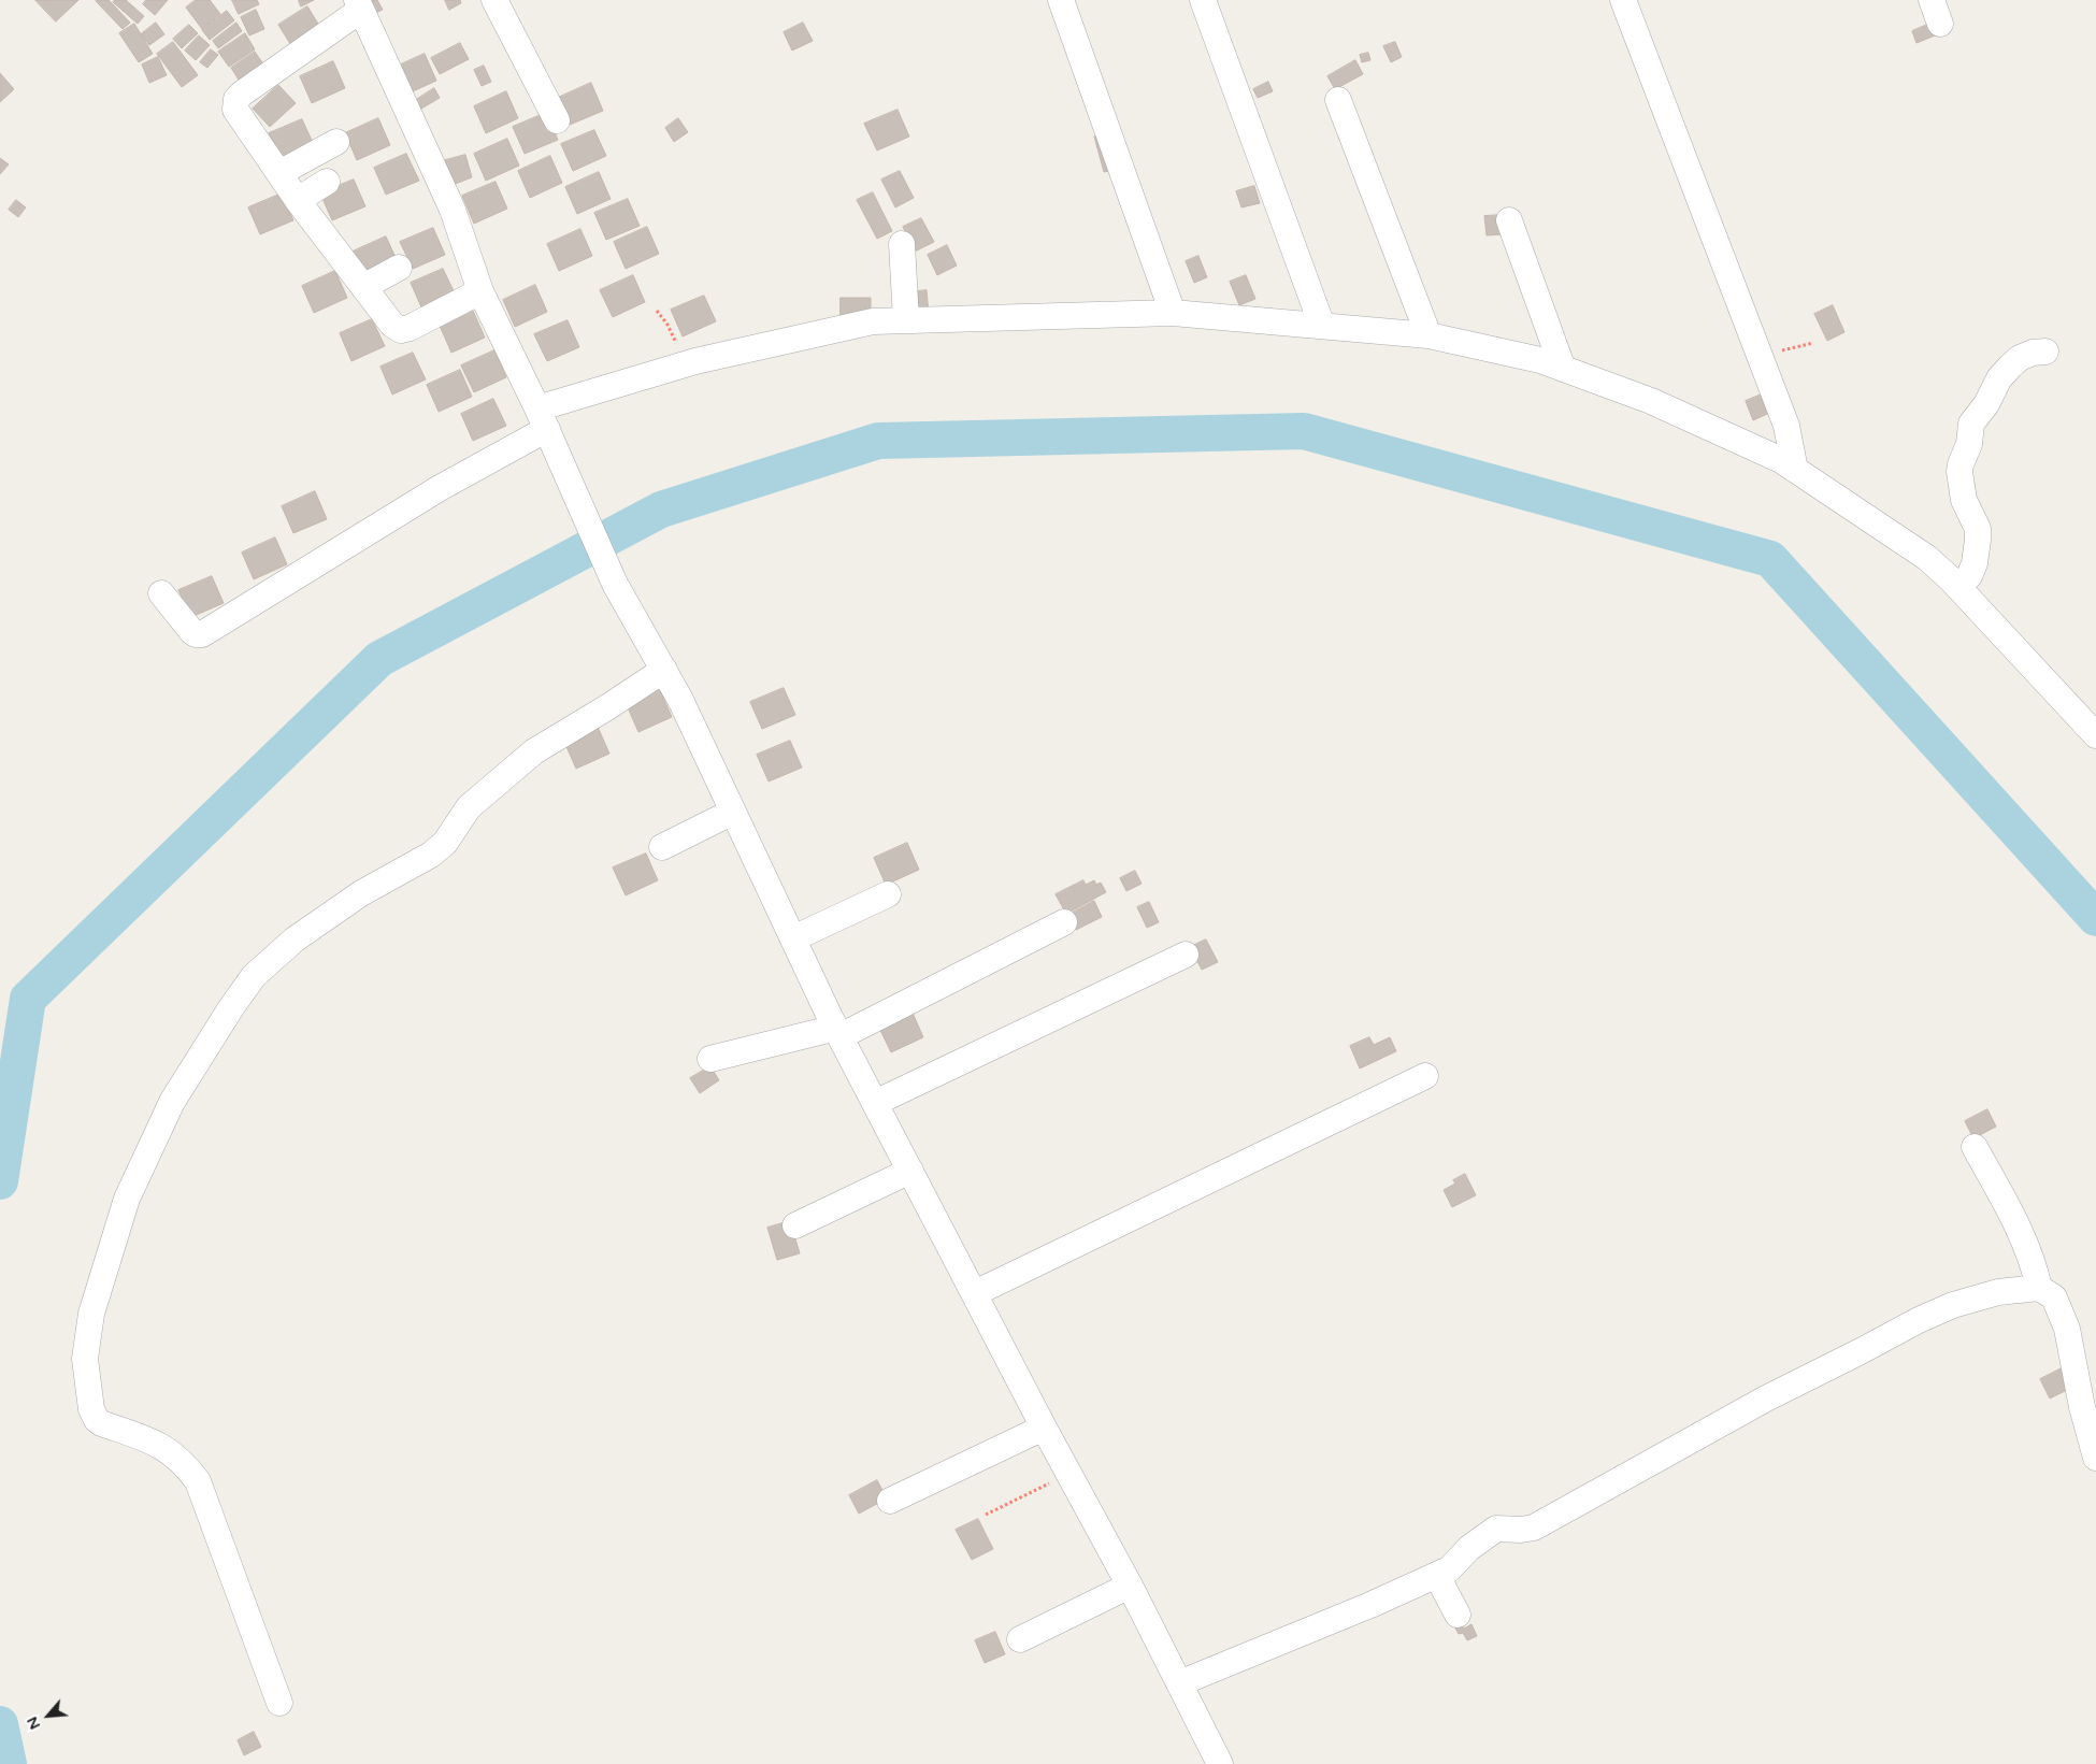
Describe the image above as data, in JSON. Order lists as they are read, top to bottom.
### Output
{
  "north": "bottom left"
}
